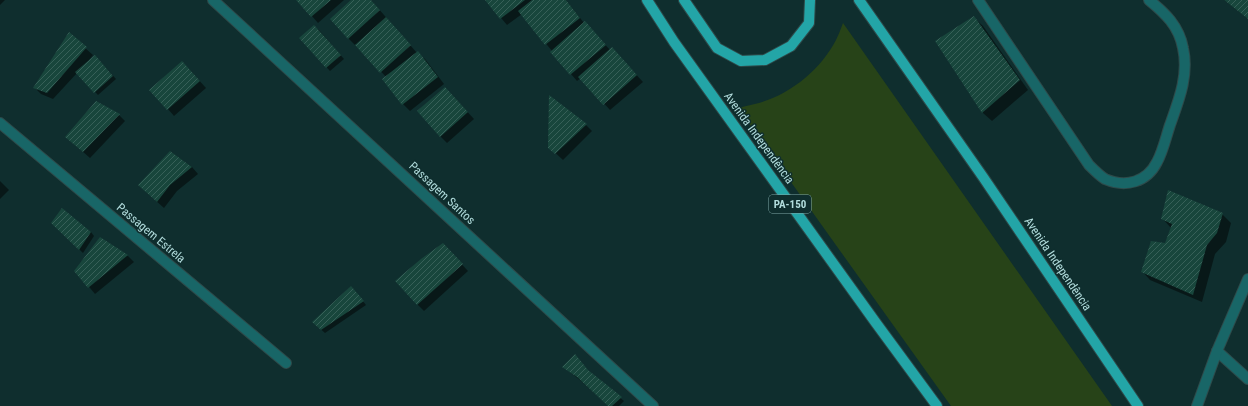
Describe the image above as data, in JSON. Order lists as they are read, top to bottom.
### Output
{
  "streets": {
    "main road": ["Avenida Independência", "PA-150"],
    "street": ["Passagem Santos", "Passagem Estrela"]
  }
}
